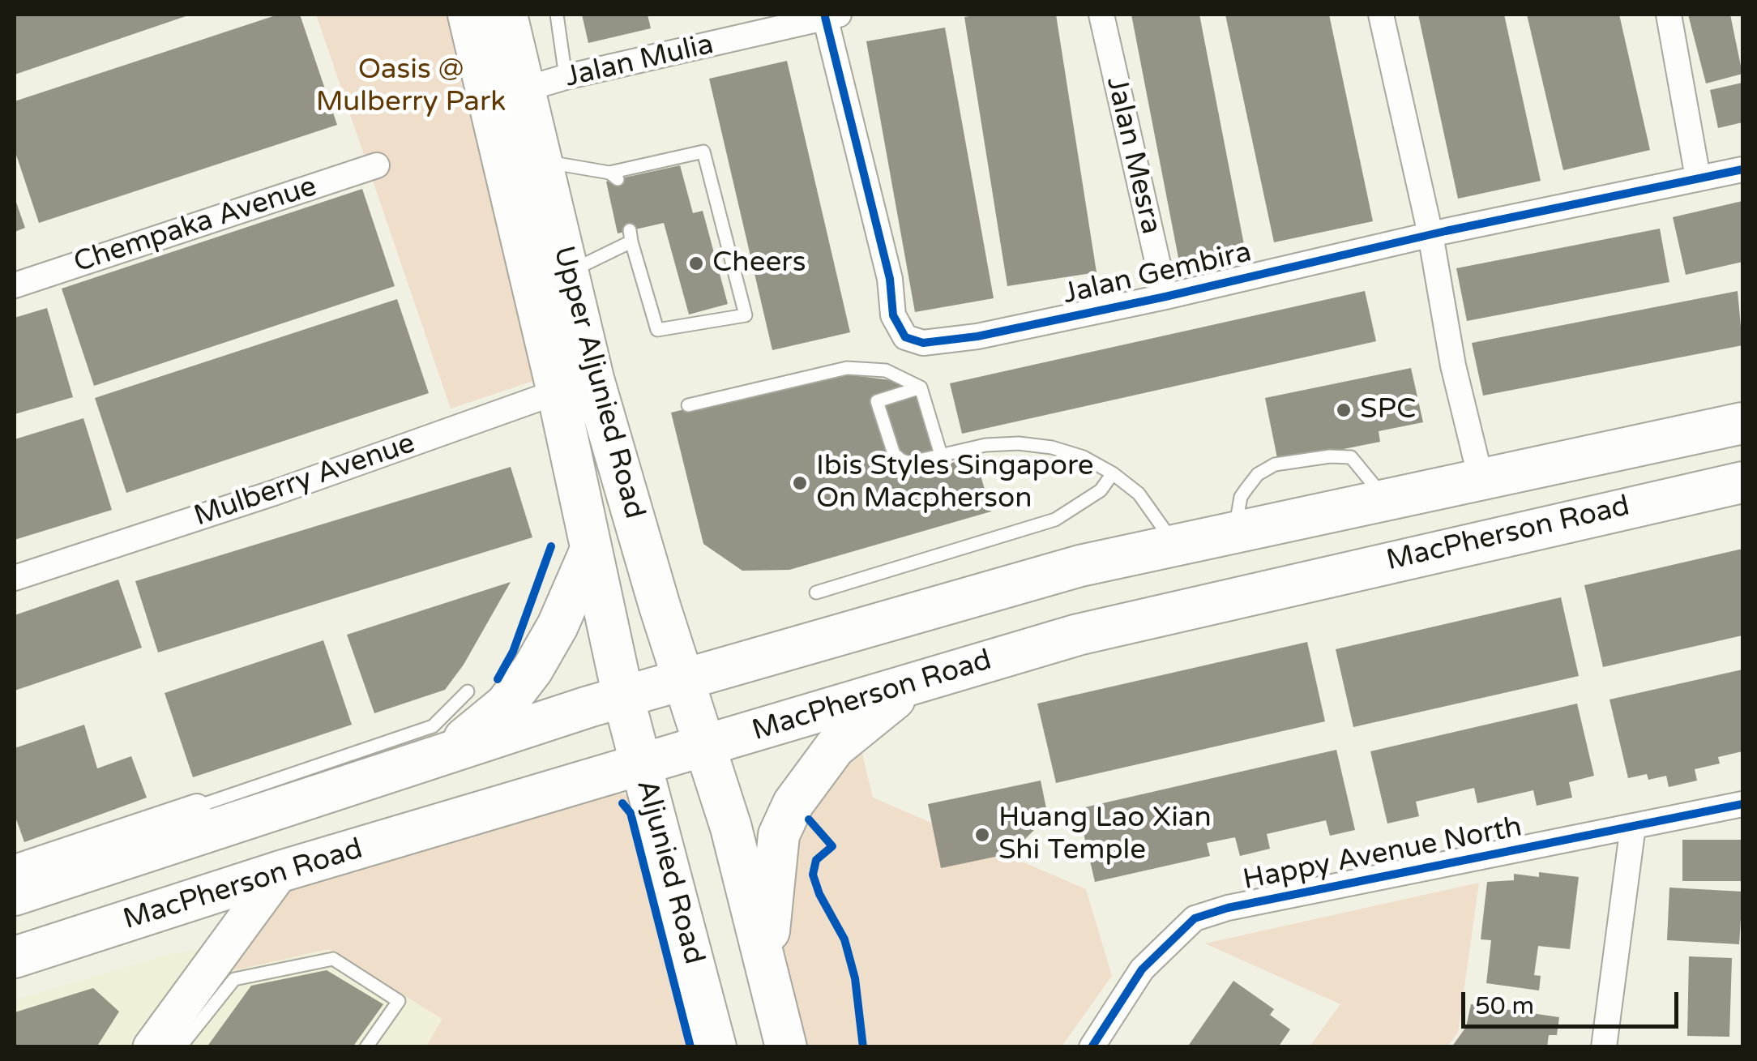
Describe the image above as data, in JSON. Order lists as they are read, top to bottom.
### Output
{
  "streets": {
    "main road": ["Upper Aljunied Road", "MacPherson Road", "Aljunied Road"],
    "street": [
      "Jalan Mulia",
      "Jalan Mesra",
      "Chempaka Avenue",
      "Jalan Gembira",
      "Mulberry Avenue",
      "Happy Avenue North"
    ]
  },
  "crossings": [
    ["Jalan Mulia", "Jalan Gembira"],
    ["Jalan Mulia", "Upper Aljunied Road"],
    ["Jalan Mesra", "Jalan Gembira"],
    ["Upper Aljunied Road", "Mulberry Avenue"],
    ["Upper Aljunied Road", "MacPherson Road"],
    ["Upper Aljunied Road", "Aljunied Road"],
    ["MacPherson Road", "Aljunied Road"]
  ],
  "parks": ["Oasis @ Mulberry Park"],
  "places": [
    "Cheers",
    "SPC",
    "Ibis Styles Singapore On Macpherson",
    "Huang Lao Xian Shi Temple"
  ],
  "scale_bar": "50 m"
}
